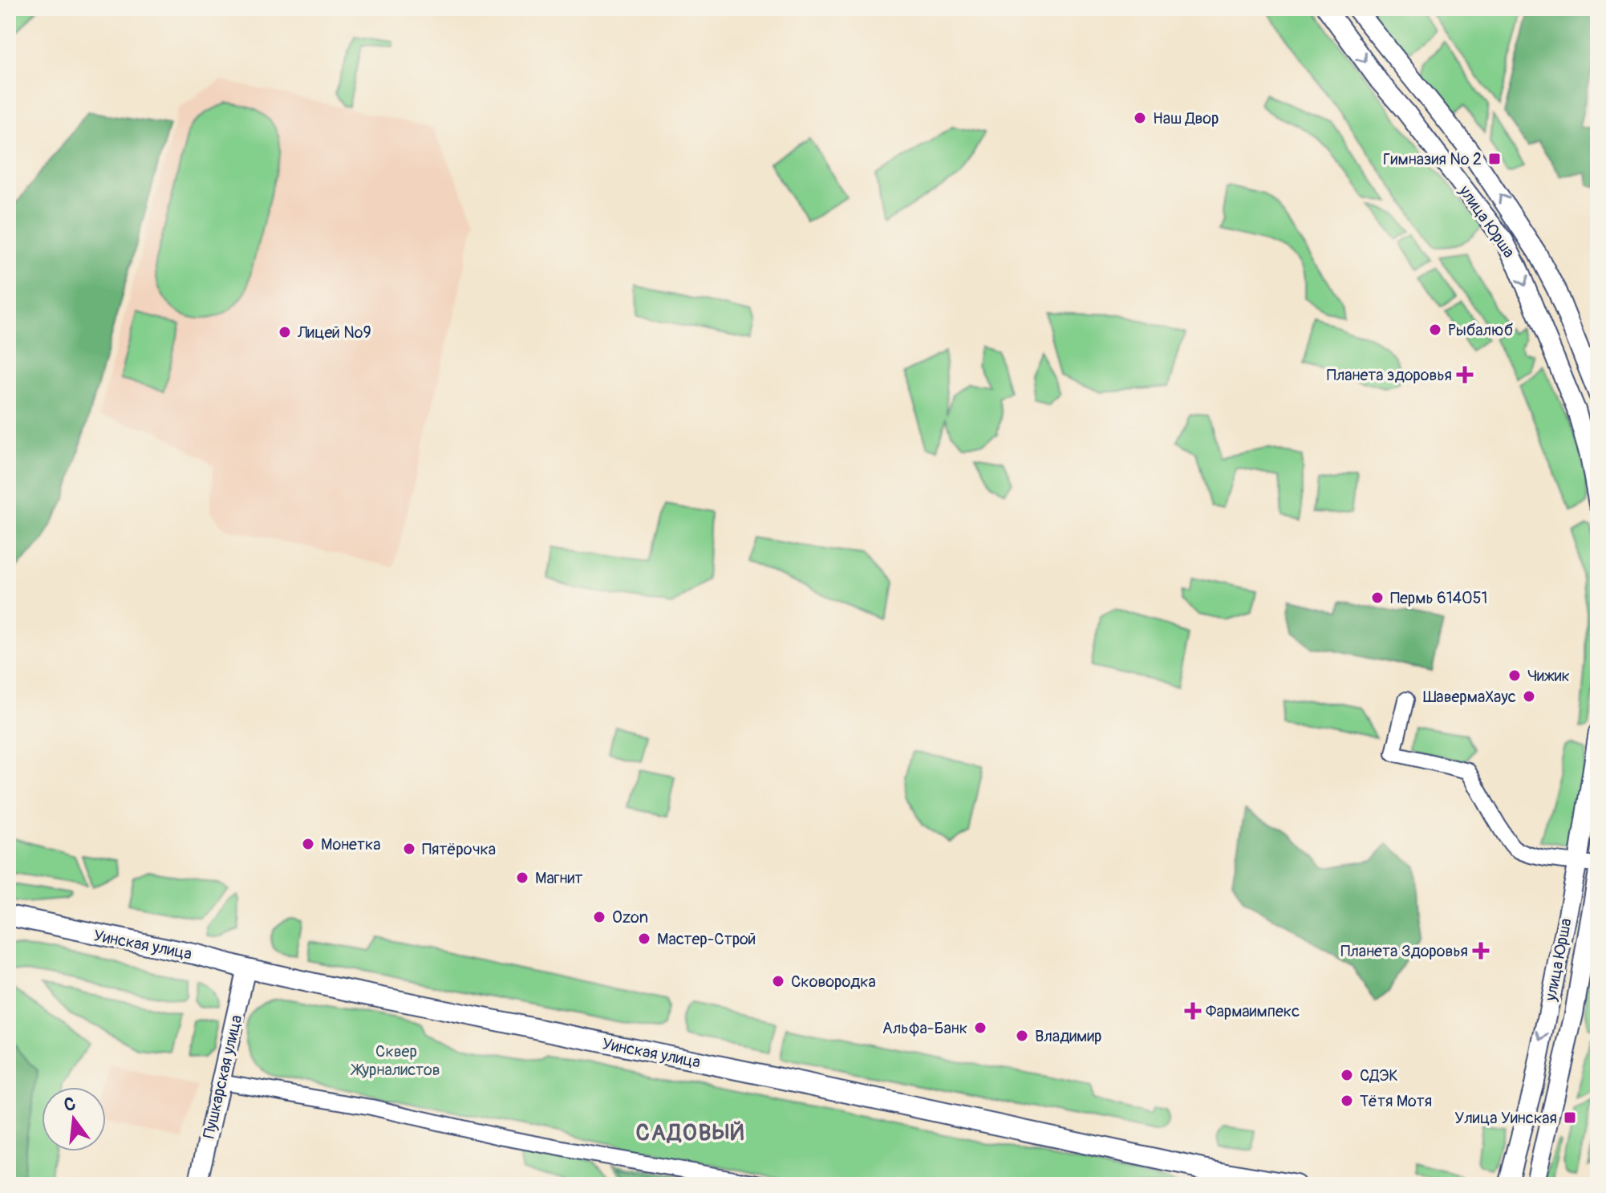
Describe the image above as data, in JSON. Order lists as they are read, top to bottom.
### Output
{
  "streets": {
    "main road": ["Уинская улица"],
    "street": ["улица Юрша", "Пушкарская улица"]
  },
  "crossings": [
    ["Уинская улица", "Пушкарская улица"]
  ],
  "districts": ["САДОВЫЙ"],
  "parks": ["Сквер Журналистов"],
  "places": {
    "other": [
      "Наш Двор",
      "Рыбалюб",
      "Лицей №9",
      "Пермь 614051",
      "Чижик",
      "ШавермаХаус",
      "Монетка",
      "Пятёрочка",
      "Магнит",
      "Ozon",
      "Мастер-Строй",
      "Сковородка",
      "Альфа-Банк",
      "Владимир",
      "СДЭК",
      "Тётя Мотя"
    ],
    "transit": ["Гимназия № 2", "Улица Уинская"],
    "health": ["Планета здоровья", "Планета Здоровья", "Фармаимпекс"]
  },
  "north": "top"
}
